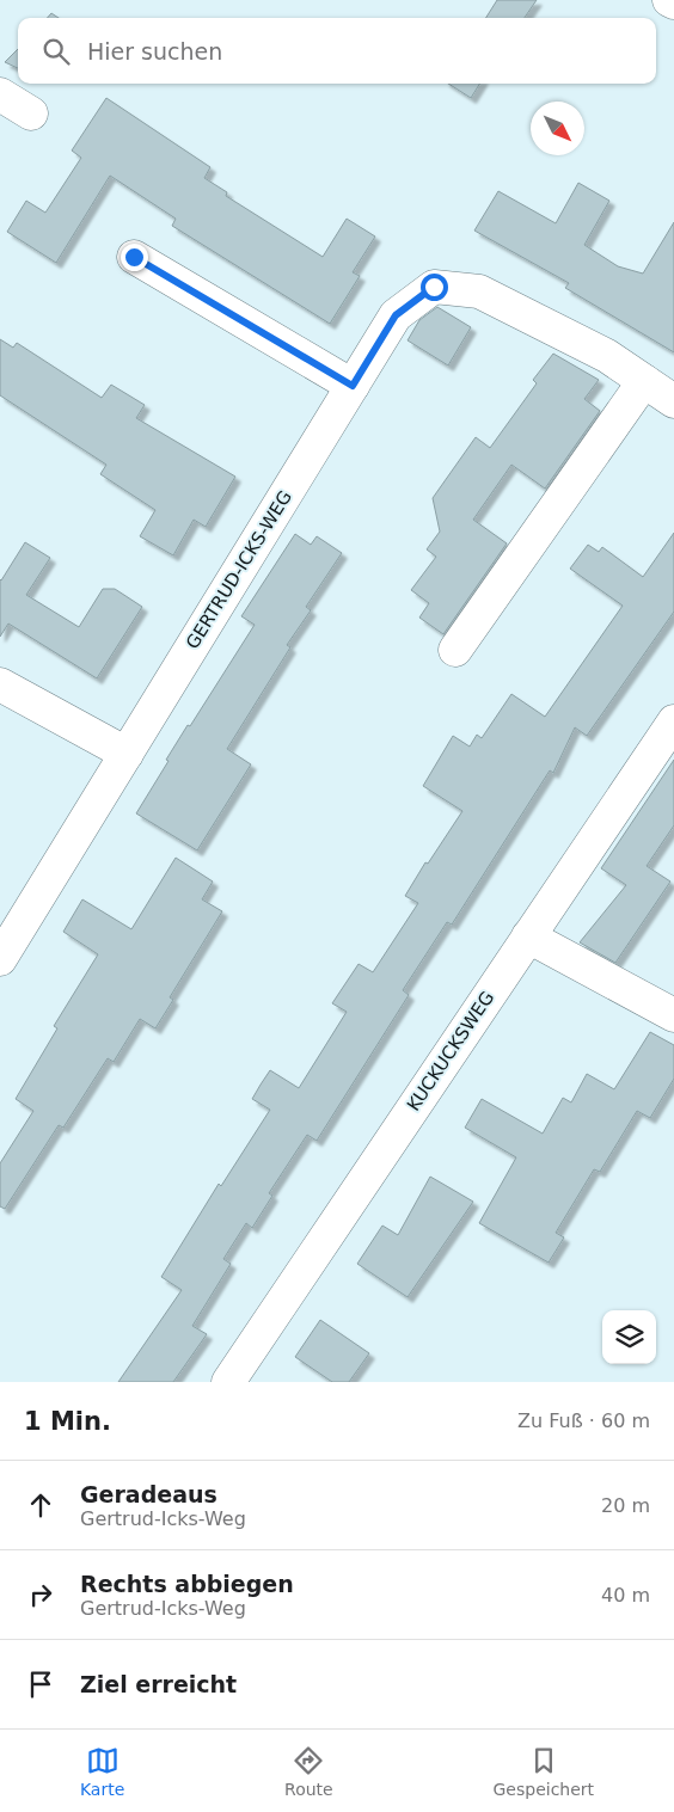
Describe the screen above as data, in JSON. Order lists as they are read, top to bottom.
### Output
{
  "streets": {
    "street": ["GERTRUD-ICKS-WEG", "KUCKUCKSWEG"]
  },
  "north": "bottom right",
  "page": {
    "search": "Hier suchen",
    "heading": ["1 Min.", "Zu Fuß · 60 m"],
    "list": [
      ["Geradeaus", "Gertrud-Icks-Weg", "20 m"],
      ["Rechts abbiegen", "Gertrud-Icks-Weg", "40 m"],
      "Ziel erreicht"
    ],
    "nav": ["Karte", "Route", "Gespeichert"]
  }
}
